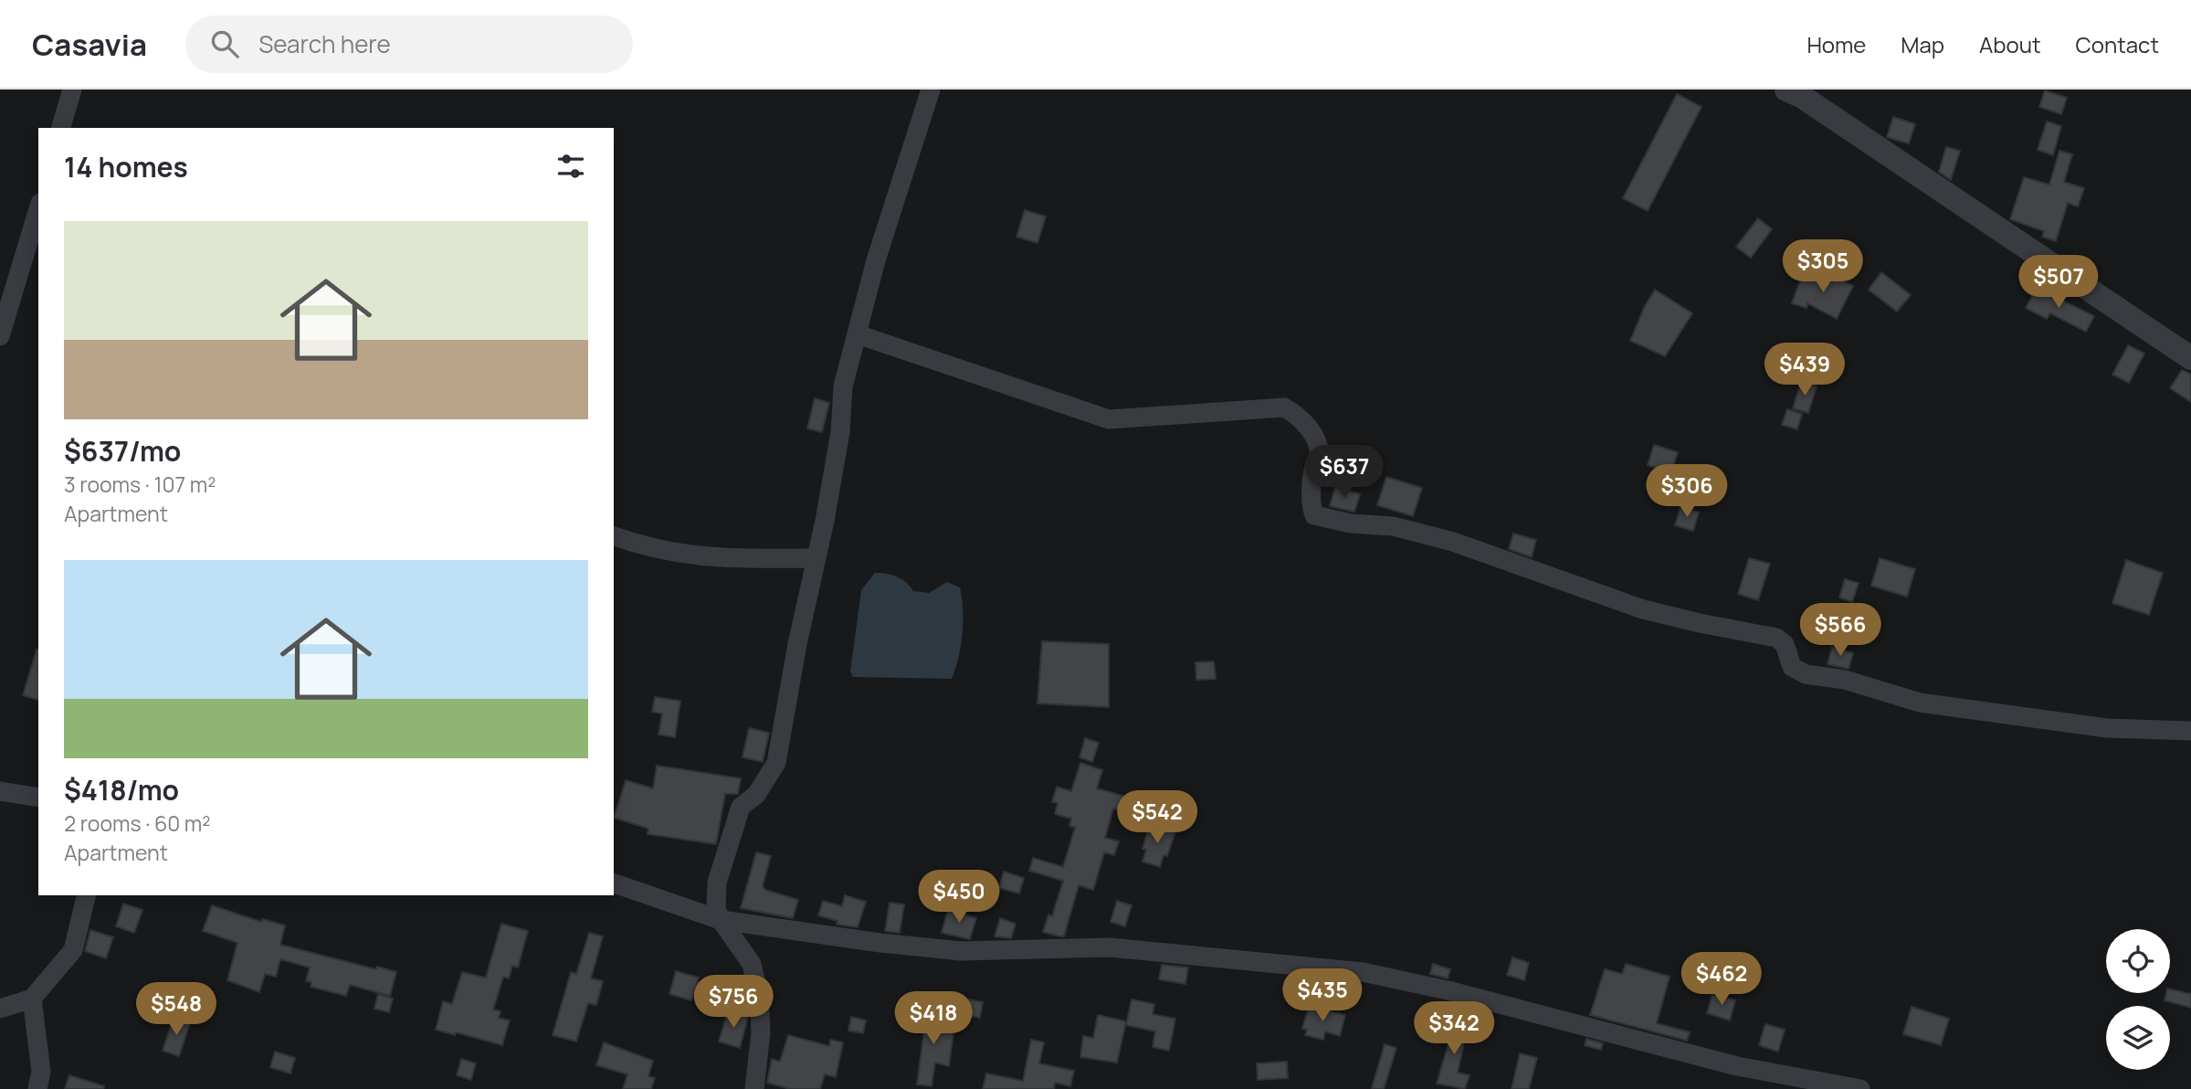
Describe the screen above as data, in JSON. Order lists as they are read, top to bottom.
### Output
{
  "page": {
    "header": "Casavia",
    "search": "Search here",
    "nav": [
      "Home",
      "Map",
      "About",
      "Contact"
    ],
    "heading": "14 homes",
    "list": [
      {
        "name": "$637/mo",
        "note": "3 rooms · 107 m² · Apartment"
      },
      {
        "name": "$418/mo",
        "note": "2 rooms · 60 m² · Apartment"
      }
    ],
    "price": [
      "$305",
      "$507",
      "$439",
      "$637",
      "$306",
      "$566",
      "$542",
      "$450",
      "$462",
      "$435",
      "$756",
      "$548",
      "$418",
      "$342"
    ]
  }
}
